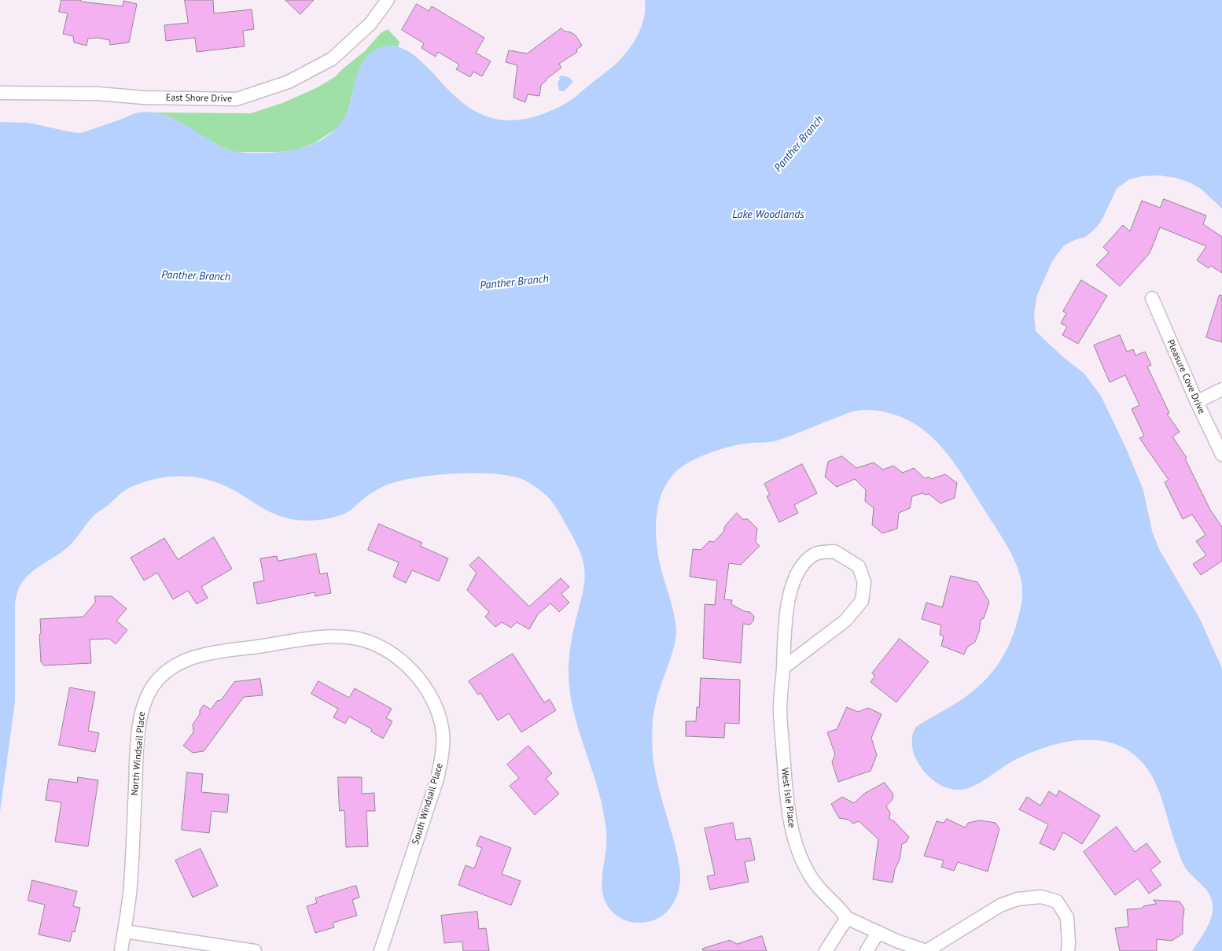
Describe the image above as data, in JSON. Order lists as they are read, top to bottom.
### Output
{
  "streets": {
    "street": [
      "East Shore Drive",
      "Pleasure Cove Drive",
      "North Windsail Place",
      "West Isle Place",
      "South Windsail Place"
    ]
  },
  "crossings": [
    ["North Windsail Place", "South Windsail Place"]
  ],
  "water": ["Panther Branch", "Lake Woodlands"]
}
